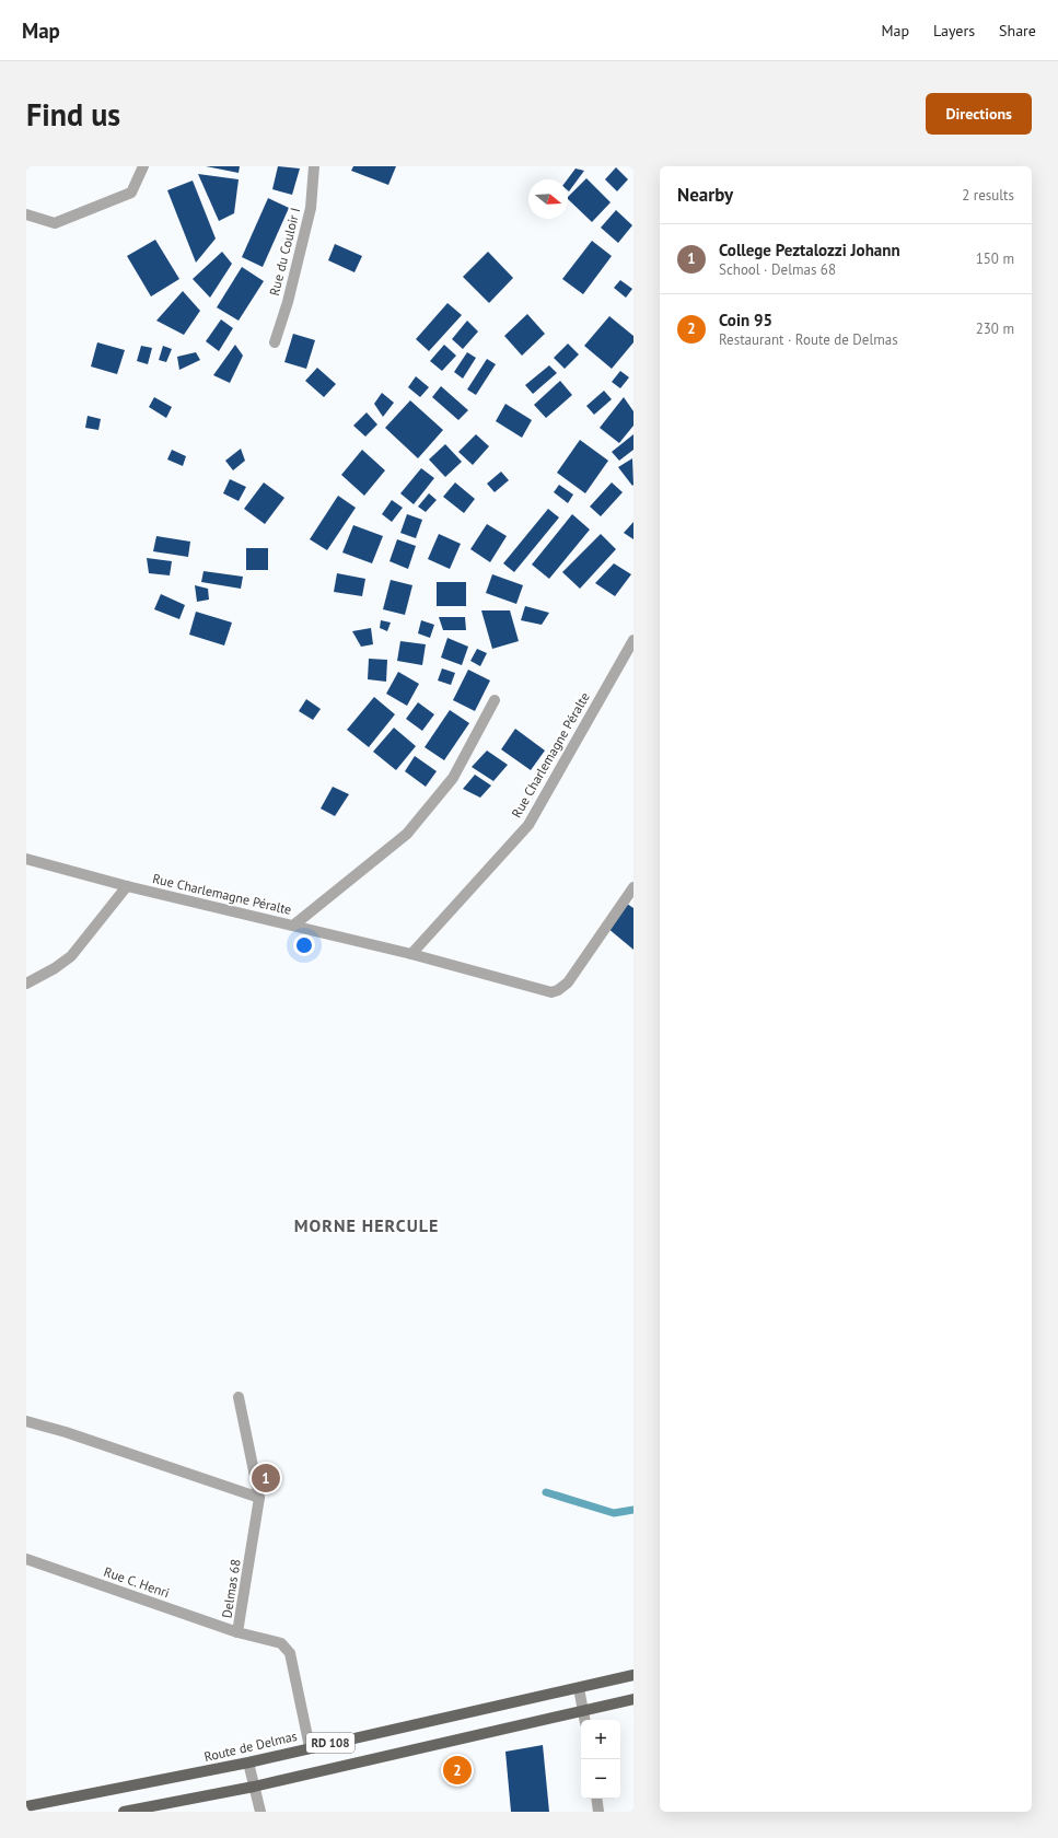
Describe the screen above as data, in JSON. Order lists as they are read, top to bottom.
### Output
{
  "streets": {
    "main road": ["RD 108", "Route de Delmas"],
    "street": [
      "Rue du Couloir I",
      "Rue Charlemagne Péralte",
      "Rue C. Henri",
      "Delmas 68"
    ]
  },
  "crossings": [
    ["Rue C. Henri", "Delmas 68"],
    ["Delmas 68", "Route de Delmas"]
  ],
  "districts": ["MORNE HERCULE"],
  "north": "right",
  "page": {
    "header": "Map",
    "nav": ["Map", "Layers", "Share"],
    "buttons": "Directions",
    "title": "Find us",
    "heading": ["Nearby", "2 results"],
    "list": [
      {
        "mark": "1",
        "name": "College Peztalozzi Johann",
        "note": "School · Delmas 68",
        "value": "150 m"
      },
      {
        "mark": "2",
        "name": "Coin 95",
        "note": "Restaurant · Route de Delmas",
        "value": "230 m"
      }
    ],
    "pins": ["1", "2"],
    "map_buttons": ["+", "−"]
  }
}
